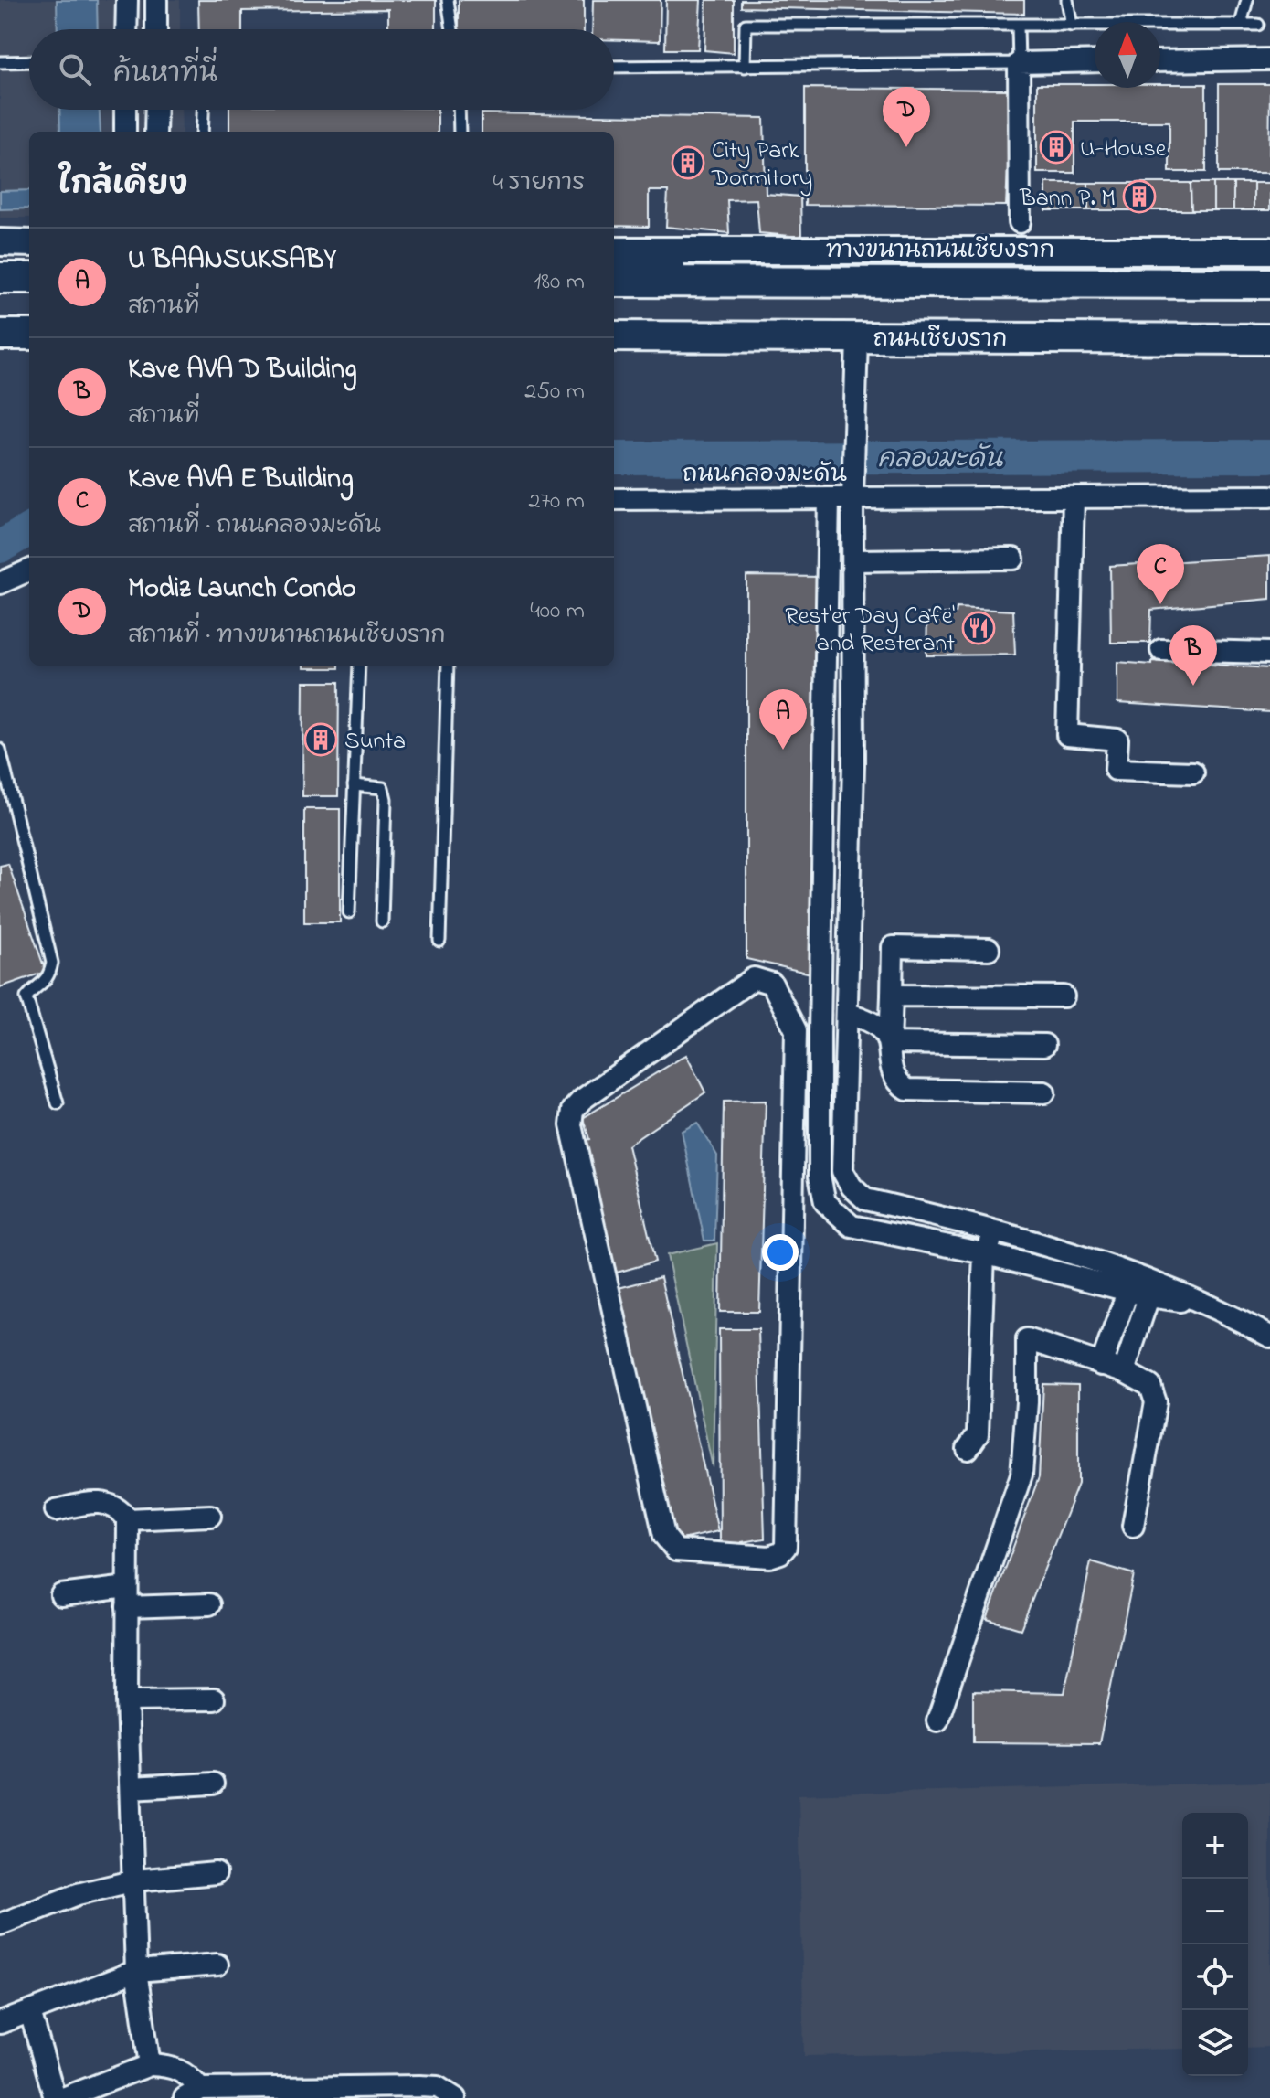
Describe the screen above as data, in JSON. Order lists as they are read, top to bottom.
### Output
{
  "streets": {
    "main road": ["ถนนเชียงราก"],
    "street": ["ทางขนานถนนเชียงราก", "ถนนคลองมะดัน"]
  },
  "water": ["คลองมะดัน"],
  "places": {
    "building": [
      "U-House",
      "City Park Dormitory",
      "Bann P. M",
      "Sunta"
    ],
    "restaurant": ["Rest'er Day Cafe' and Resterant"]
  },
  "north": "top",
  "page": {
    "search": "ค้นหาที่นี่",
    "pins": [
      "D",
      "C",
      "B",
      "A"
    ],
    "heading": ["ใกล้เคียง", "4 รายการ"],
    "list": [
      {
        "mark": "A",
        "name": "U BAANSUKSABY",
        "note": "สถานที่",
        "value": "180 m"
      },
      {
        "mark": "B",
        "name": "Kave AVA D Building",
        "note": "สถานที่",
        "value": "250 m"
      },
      {
        "mark": "C",
        "name": "Kave AVA E Building",
        "note": "สถานที่ · ถนนคลองมะดัน",
        "value": "270 m"
      },
      {
        "mark": "D",
        "name": "Modiz Launch Condo",
        "note": "สถานที่ · ทางขนานถนนเชียงราก",
        "value": "400 m"
      }
    ],
    "map_buttons": ["+", "−"]
  }
}
